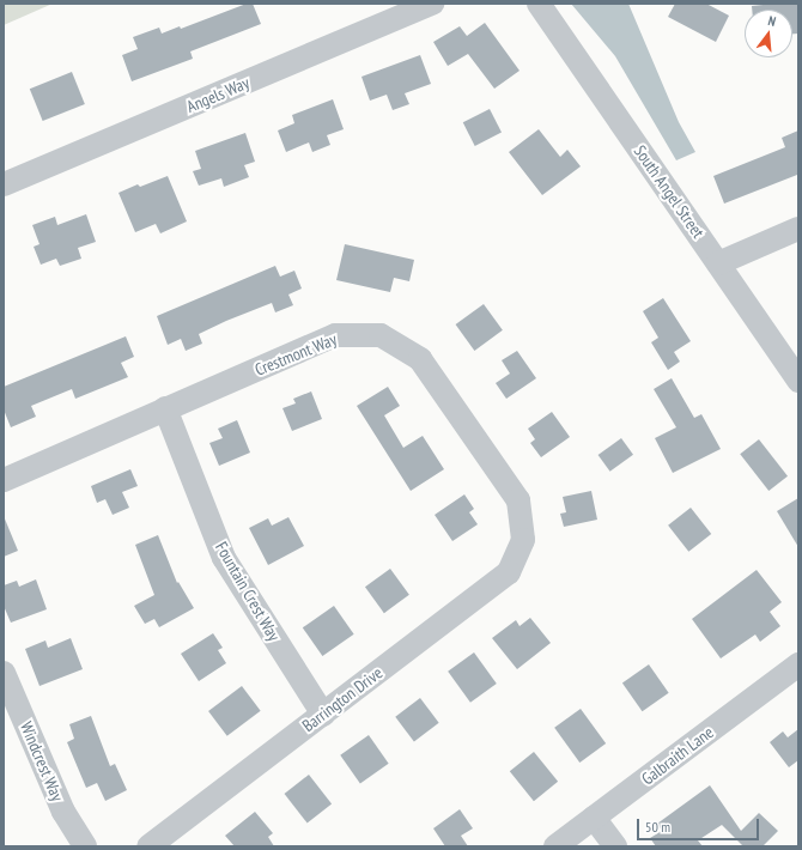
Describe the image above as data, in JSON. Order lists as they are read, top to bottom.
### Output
{
  "streets": {
    "street": [
      "Angels Way",
      "South Angel Street",
      "Crestmont Way",
      "Fountain Crest Way",
      "Barrington Drive",
      "Galbraith Lane",
      "Windcrest Way"
    ]
  },
  "crossings": [
    ["Crestmont Way", "Fountain Crest Way"],
    ["Crestmont Way", "Barrington Drive"],
    ["Fountain Crest Way", "Barrington Drive"]
  ],
  "scale_bar": "50 m",
  "north": "top"
}
